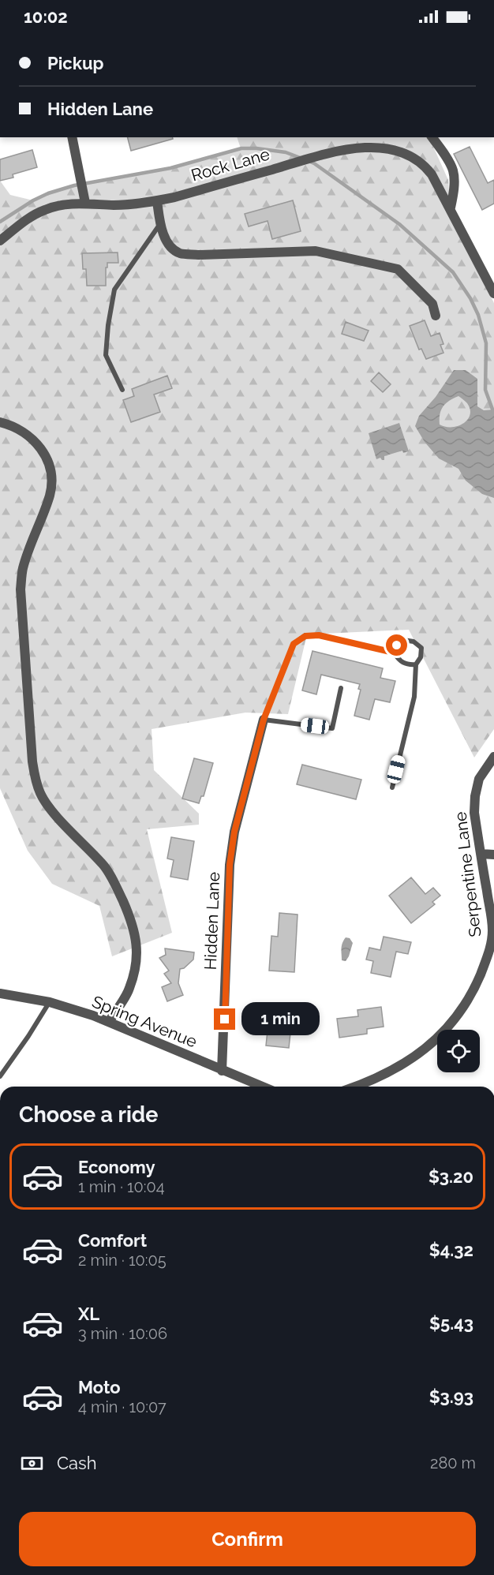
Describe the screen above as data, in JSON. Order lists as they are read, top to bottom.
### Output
{
  "streets": {
    "street": [
      "Rock Lane",
      "Serpentine Lane",
      "Hidden Lane",
      "Spring Avenue"
    ]
  },
  "crossings": [
    ["Hidden Lane", "Spring Avenue"]
  ],
  "page": {
    "status": "10:02",
    "banner": ["Pickup", "Hidden Lane"],
    "bubble": "1 min",
    "heading": "Choose a ride",
    "list": [
      {
        "name": "Economy",
        "note": "1 min · 10:04",
        "value": "$3.20"
      },
      {
        "name": "Comfort",
        "note": "2 min · 10:05",
        "value": "$4.32"
      },
      {
        "name": "XL",
        "note": "3 min · 10:06",
        "value": "$5.43"
      },
      {
        "name": "Moto",
        "note": "4 min · 10:07",
        "value": "$3.93"
      }
    ],
    "pay": ["Cash", "280 m"],
    "buttons": "Confirm"
  }
}
